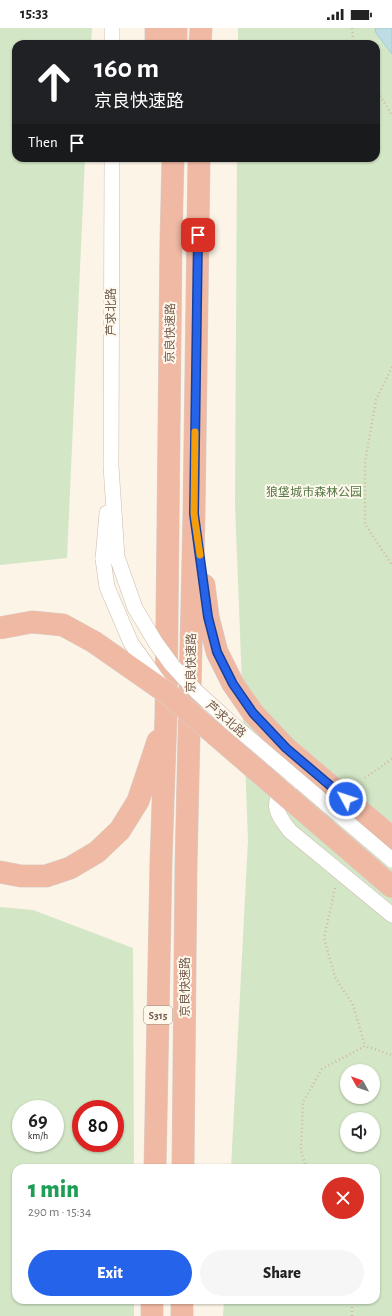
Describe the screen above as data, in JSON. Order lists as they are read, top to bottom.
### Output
{
  "streets": {
    "highway": ["京良快速路", "S315"],
    "street": ["芦求北路"]
  },
  "parks": ["狼垡城市森林公园"],
  "north": "top left",
  "page": {
    "status": "15:33",
    "turn": ["160 m", "京良快速路"],
    "then": "Then",
    "speed": "69 km/h",
    "limit": "80",
    "heading": ["1 min", "290 m · 15:34"],
    "buttons": ["Exit", "Share"]
  }
}
